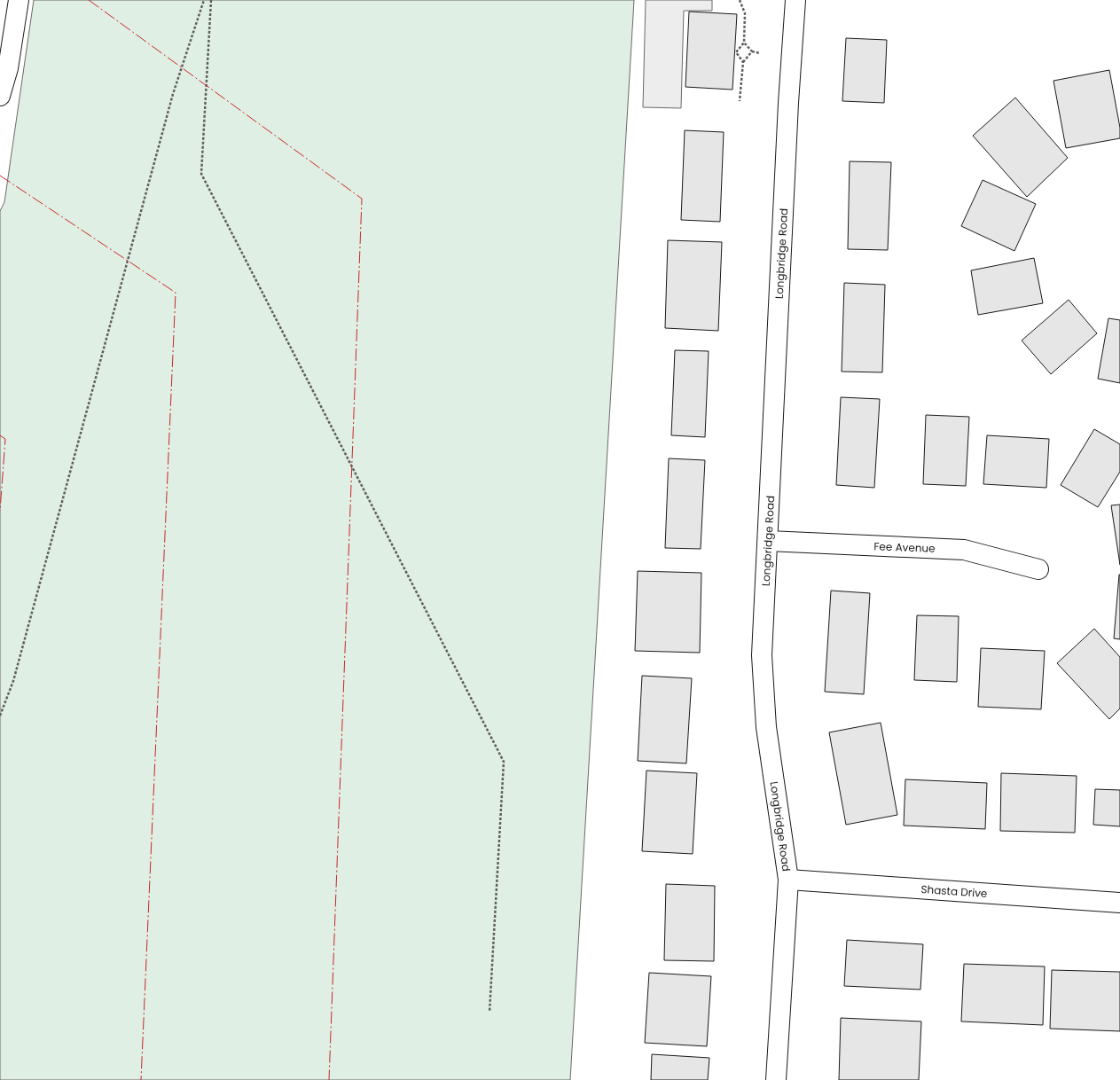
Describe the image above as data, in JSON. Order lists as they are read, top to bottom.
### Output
{
  "streets": {
    "main road": ["Longbridge Road", "Fee Avenue", "Shasta Drive"]
  },
  "crossings": [
    ["Longbridge Road", "Fee Avenue"],
    ["Longbridge Road", "Shasta Drive"]
  ]
}
